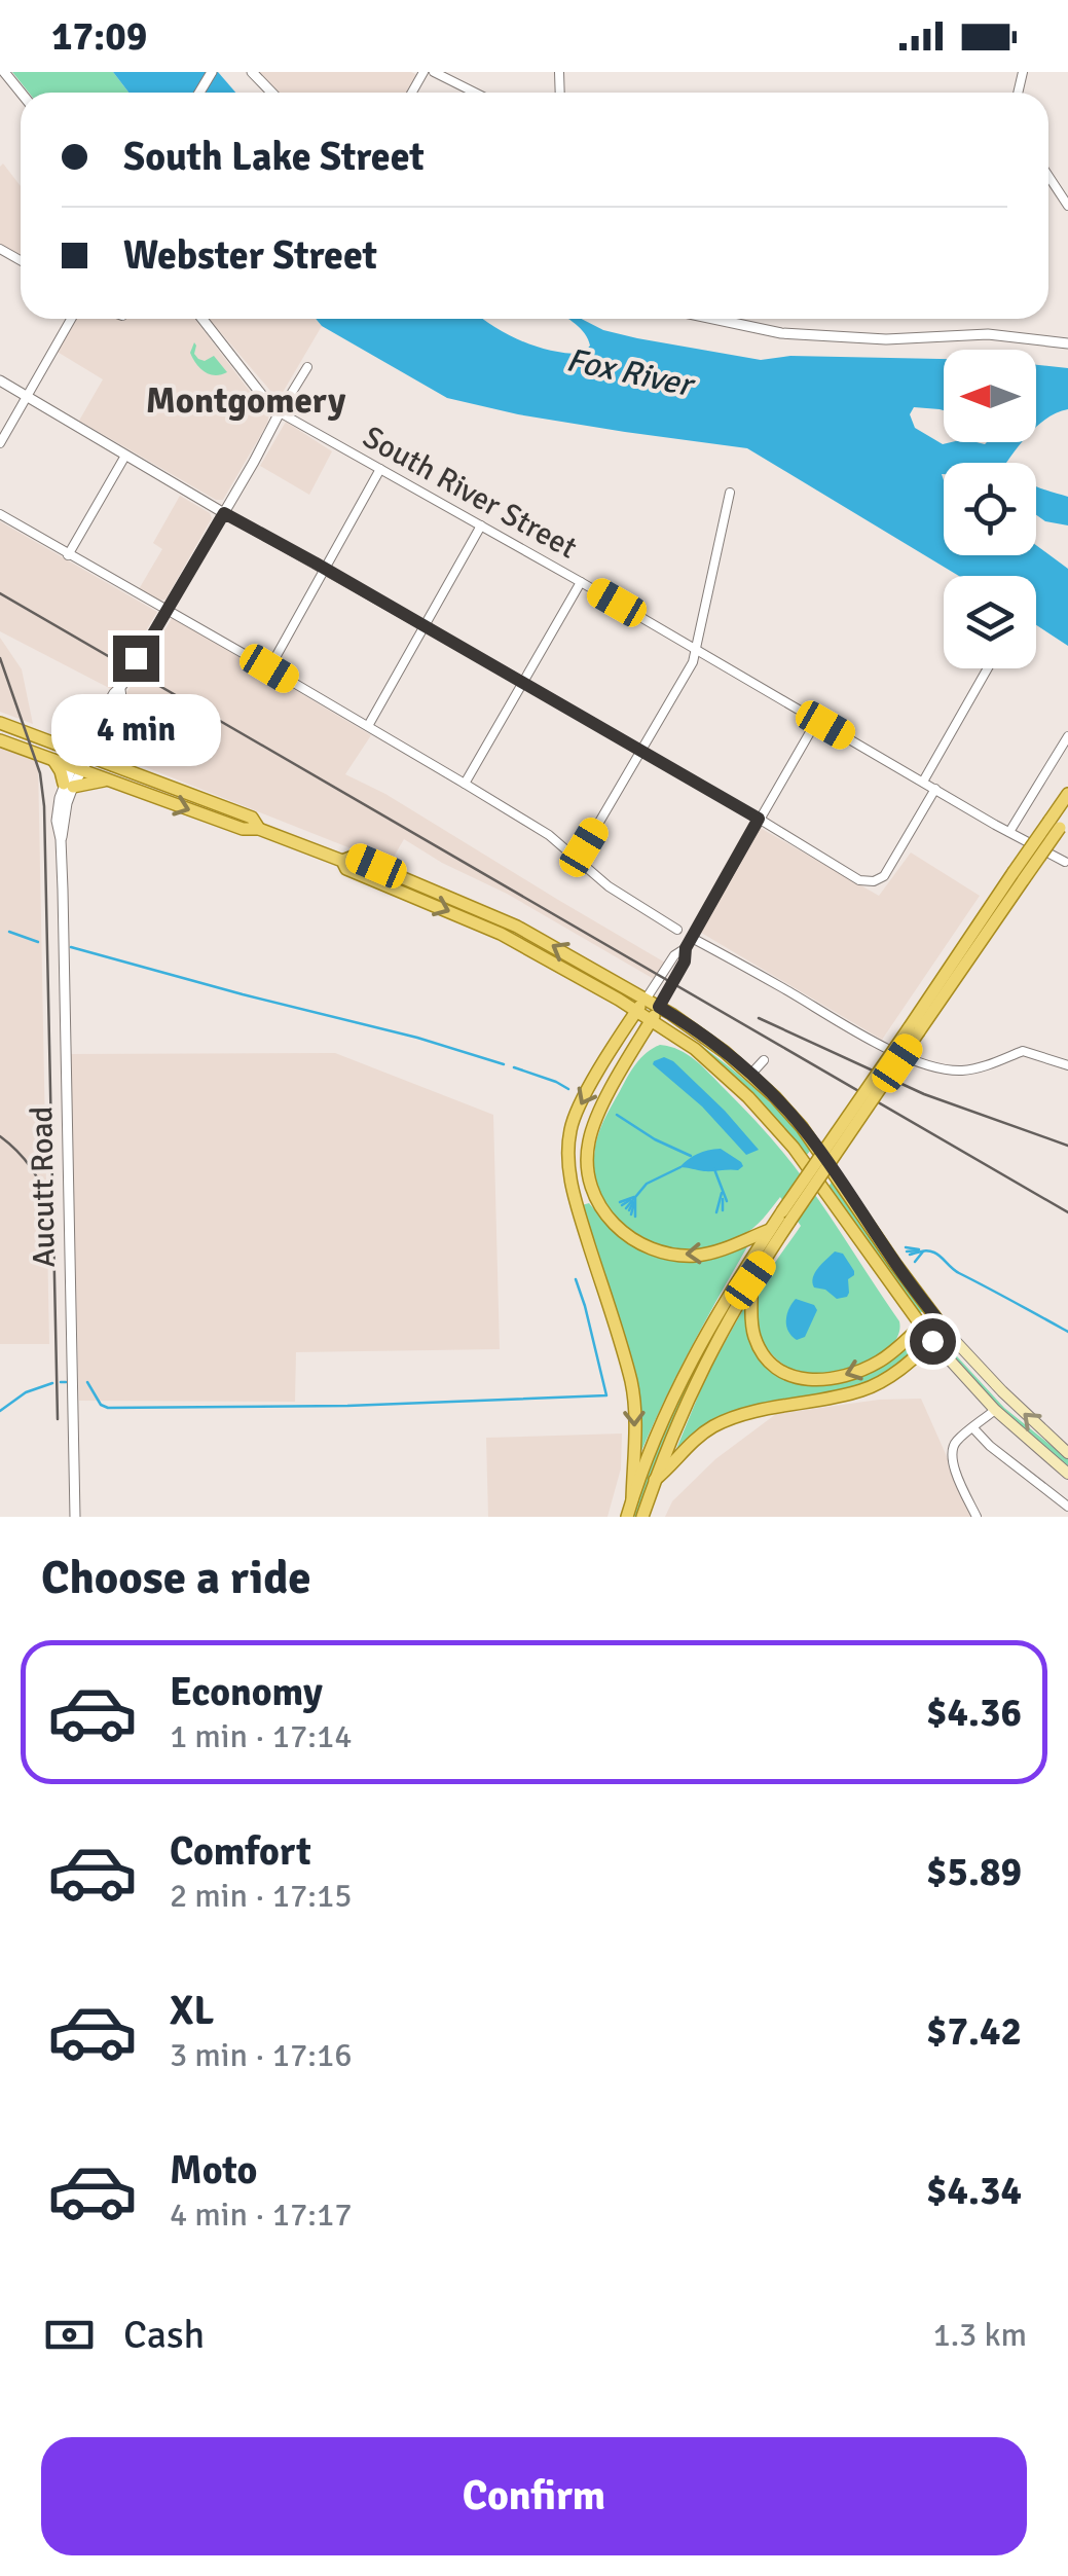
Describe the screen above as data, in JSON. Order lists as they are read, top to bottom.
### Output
{
  "streets": {
    "street": ["South River Street", "Aucutt Road"]
  },
  "crossings": [
    ["South River Street", "Aucutt Road"]
  ],
  "districts": ["Montgomery"],
  "water": ["Fox River"],
  "north": "left",
  "page": {
    "status": "17:09",
    "banner": ["South Lake Street", "Webster Street"],
    "bubble": "4 min",
    "heading": "Choose a ride",
    "list": [
      {
        "name": "Economy",
        "note": "1 min · 17:14",
        "value": "$4.36"
      },
      {
        "name": "Comfort",
        "note": "2 min · 17:15",
        "value": "$5.89"
      },
      {
        "name": "XL",
        "note": "3 min · 17:16",
        "value": "$7.42"
      },
      {
        "name": "Moto",
        "note": "4 min · 17:17",
        "value": "$4.34"
      }
    ],
    "pay": ["Cash", "1.3 km"],
    "buttons": "Confirm"
  }
}
